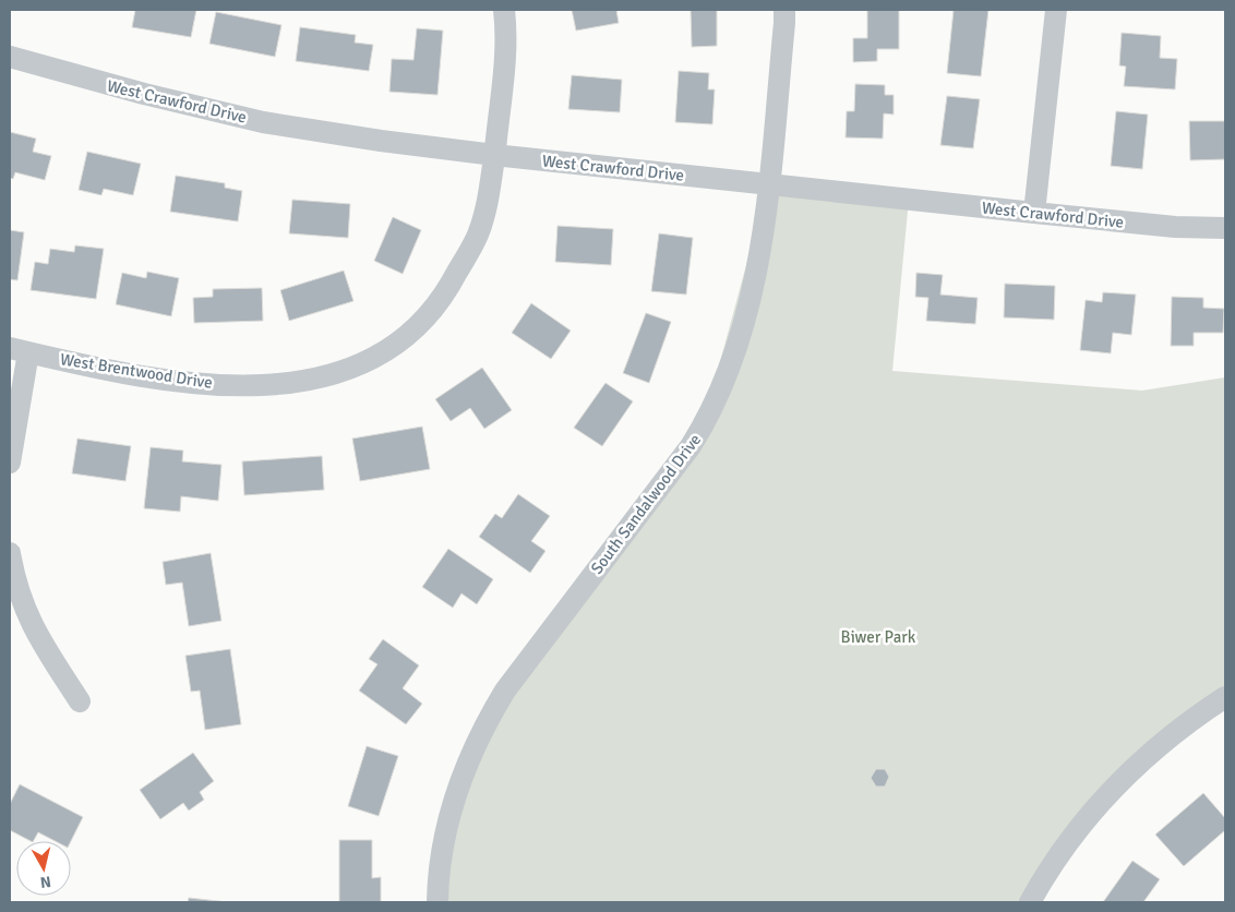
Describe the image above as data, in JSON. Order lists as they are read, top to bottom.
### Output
{
  "streets": {
    "street": ["West Crawford Drive", "West Brentwood Drive", "South Sandalwood Drive"]
  },
  "crossings": [
    ["West Crawford Drive", "West Brentwood Drive"],
    ["West Crawford Drive", "South Sandalwood Drive"]
  ],
  "parks": ["Biwer Park"],
  "north": "bottom"
}
